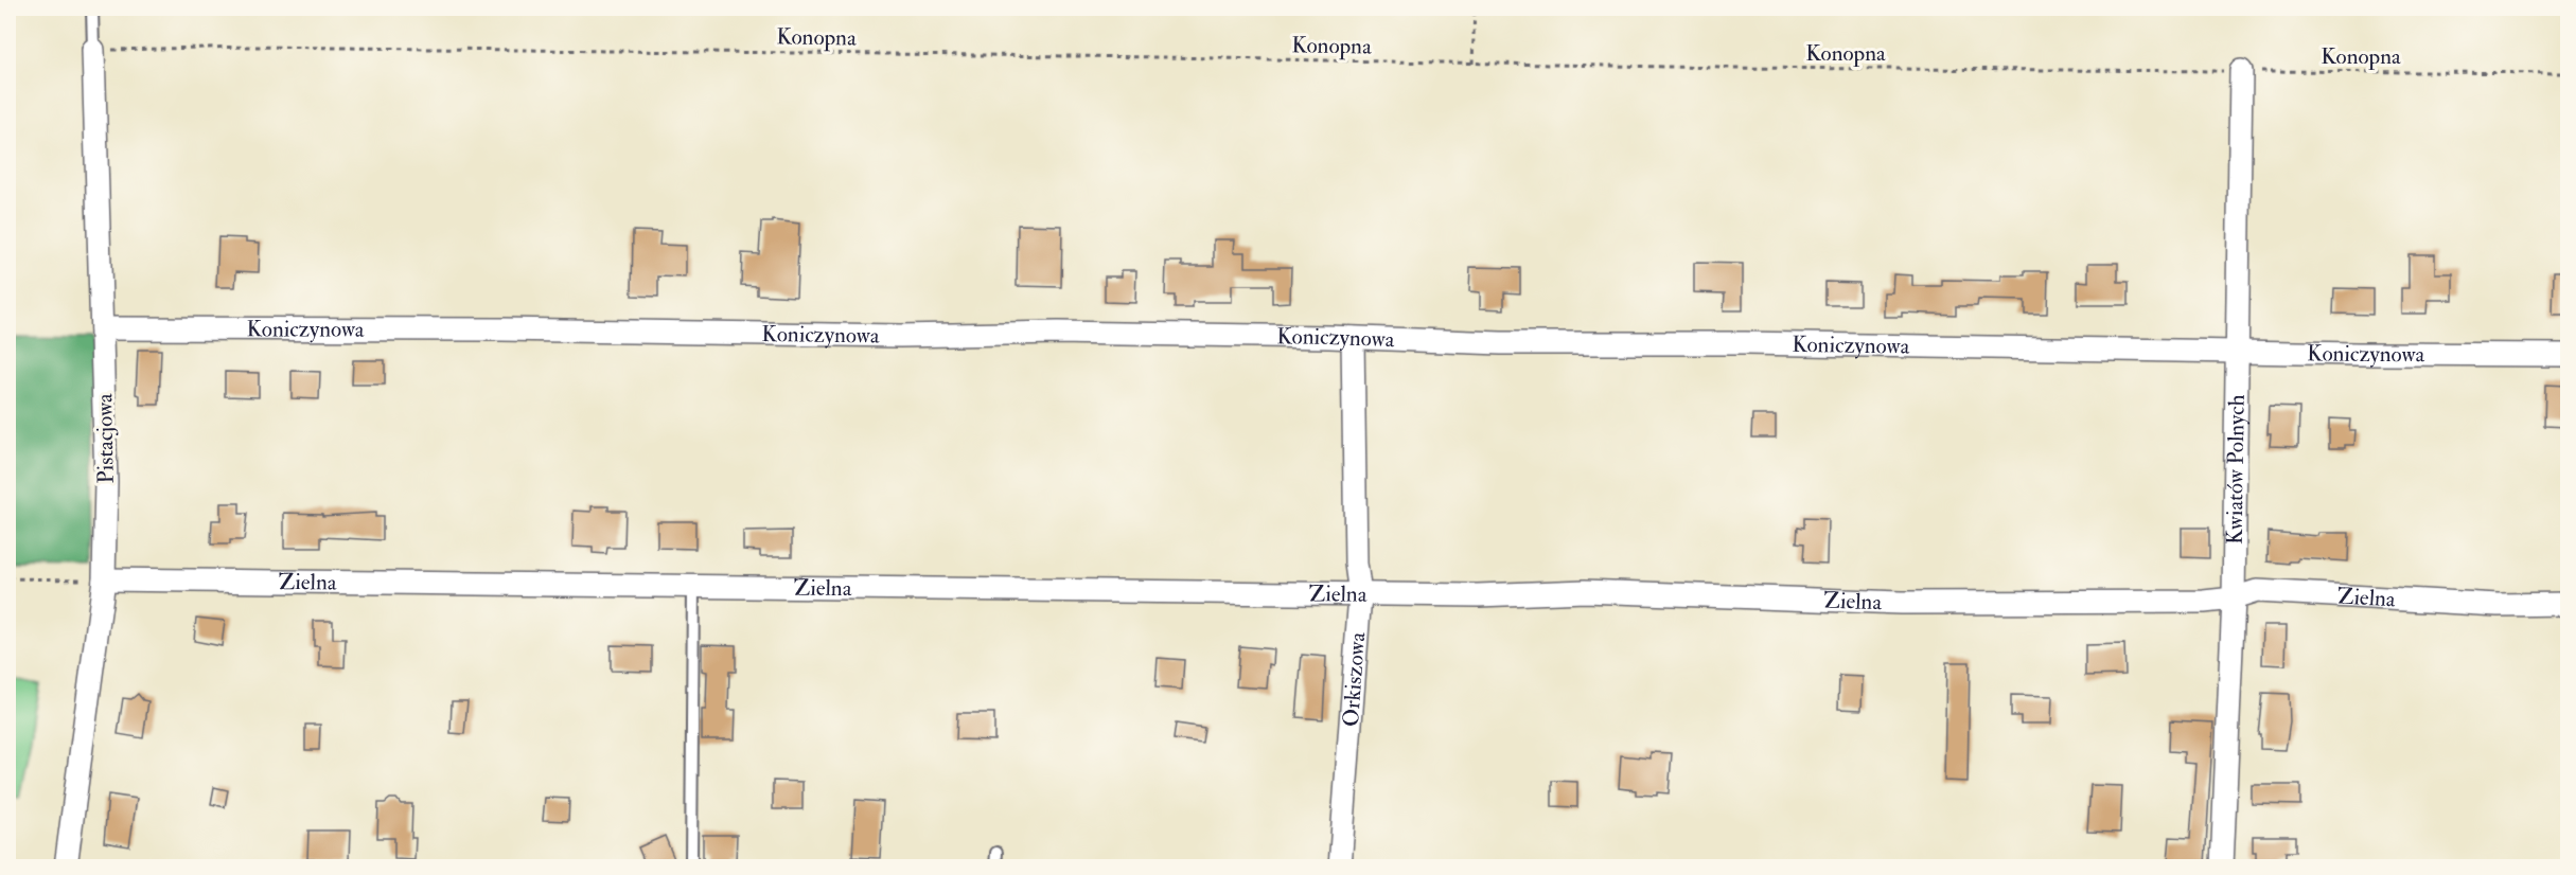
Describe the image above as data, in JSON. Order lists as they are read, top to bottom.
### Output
{
  "streets": {
    "street": [
      "Koniczynowa",
      "Pistacjowa",
      "Kwiatów Polnych",
      "Zielna",
      "Orkiszowa"
    ],
    "path": ["Konopna"]
  },
  "crossings": [
    ["Konopna", "Pistacjowa"],
    ["Konopna", "Kwiatów Polnych"],
    ["Koniczynowa", "Pistacjowa"],
    ["Koniczynowa", "Kwiatów Polnych"],
    ["Koniczynowa", "Orkiszowa"],
    ["Pistacjowa", "Zielna"],
    ["Kwiatów Polnych", "Zielna"],
    ["Zielna", "Orkiszowa"]
  ]
}
